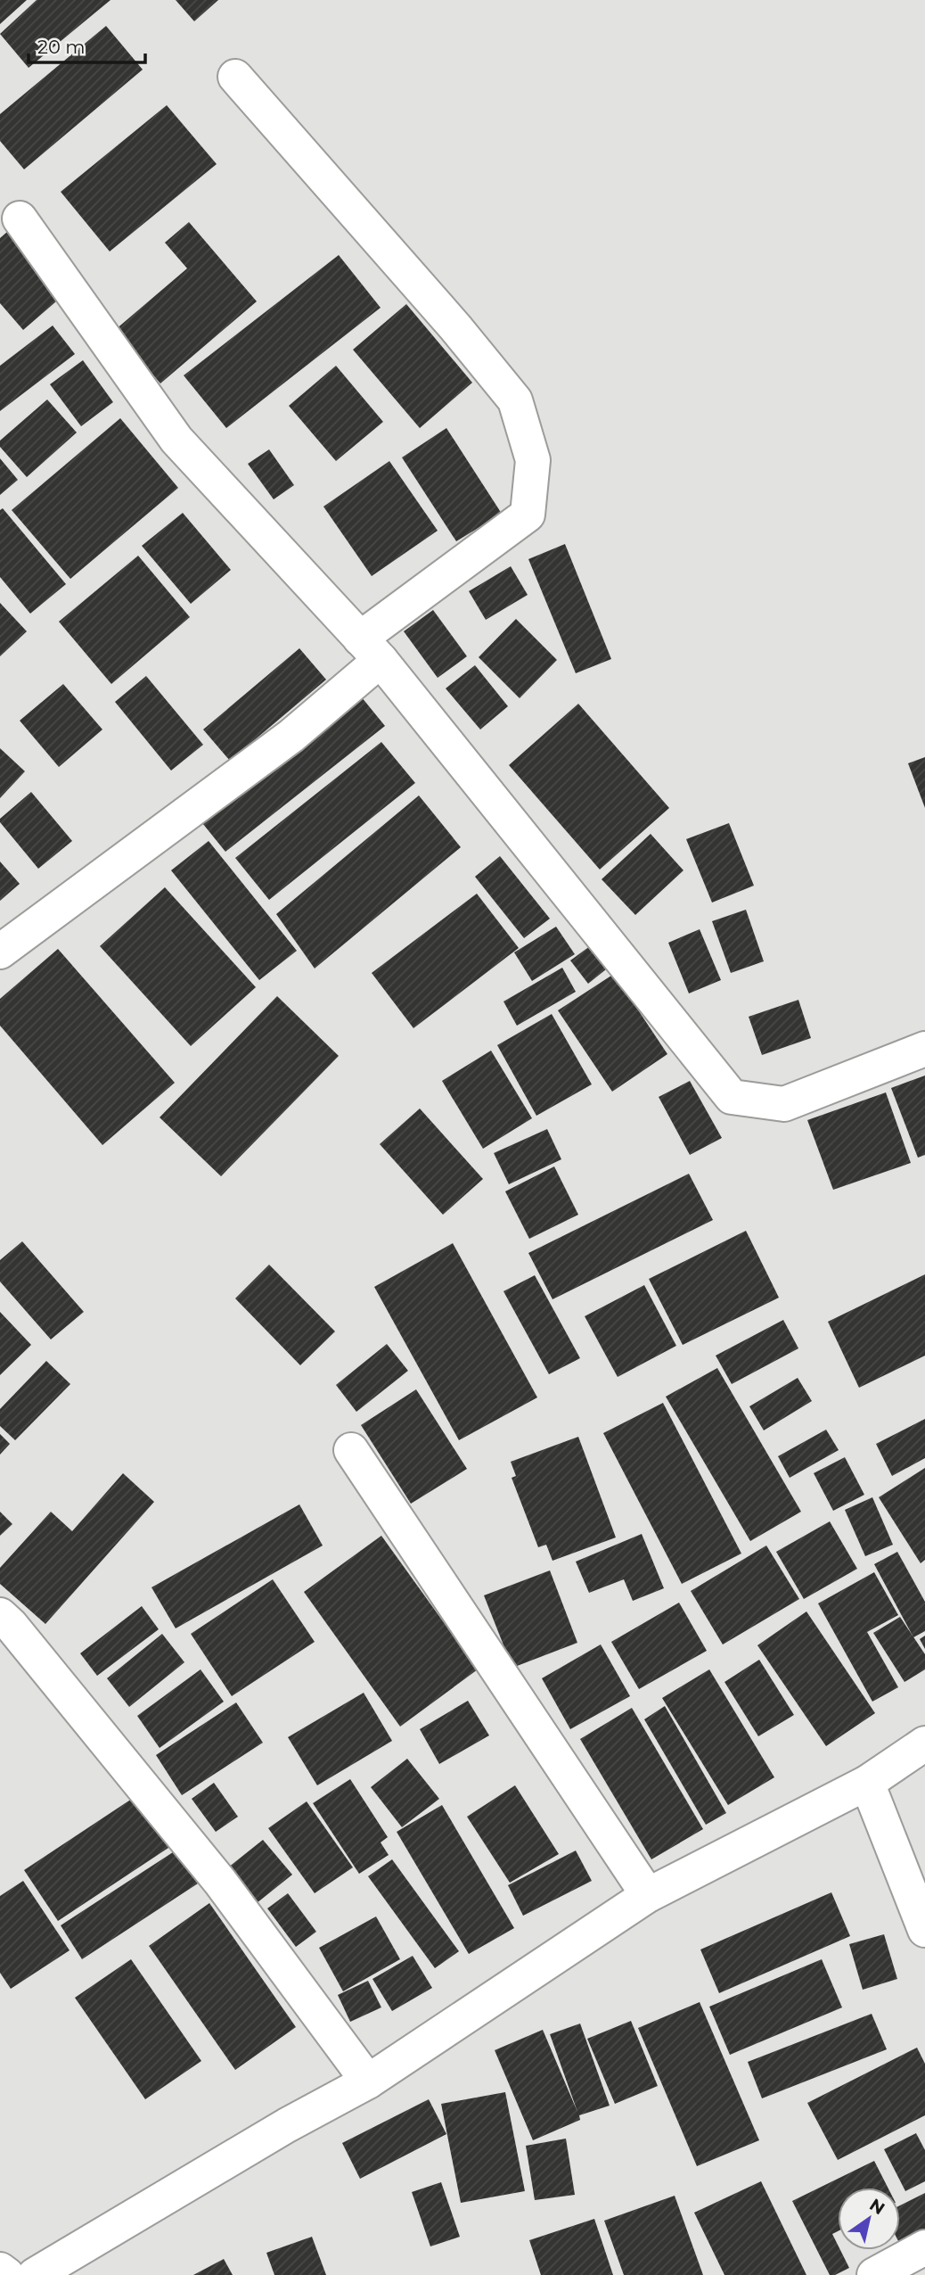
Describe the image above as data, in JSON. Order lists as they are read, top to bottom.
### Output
{
  "scale_bar": "20 m",
  "north": "top right"
}
